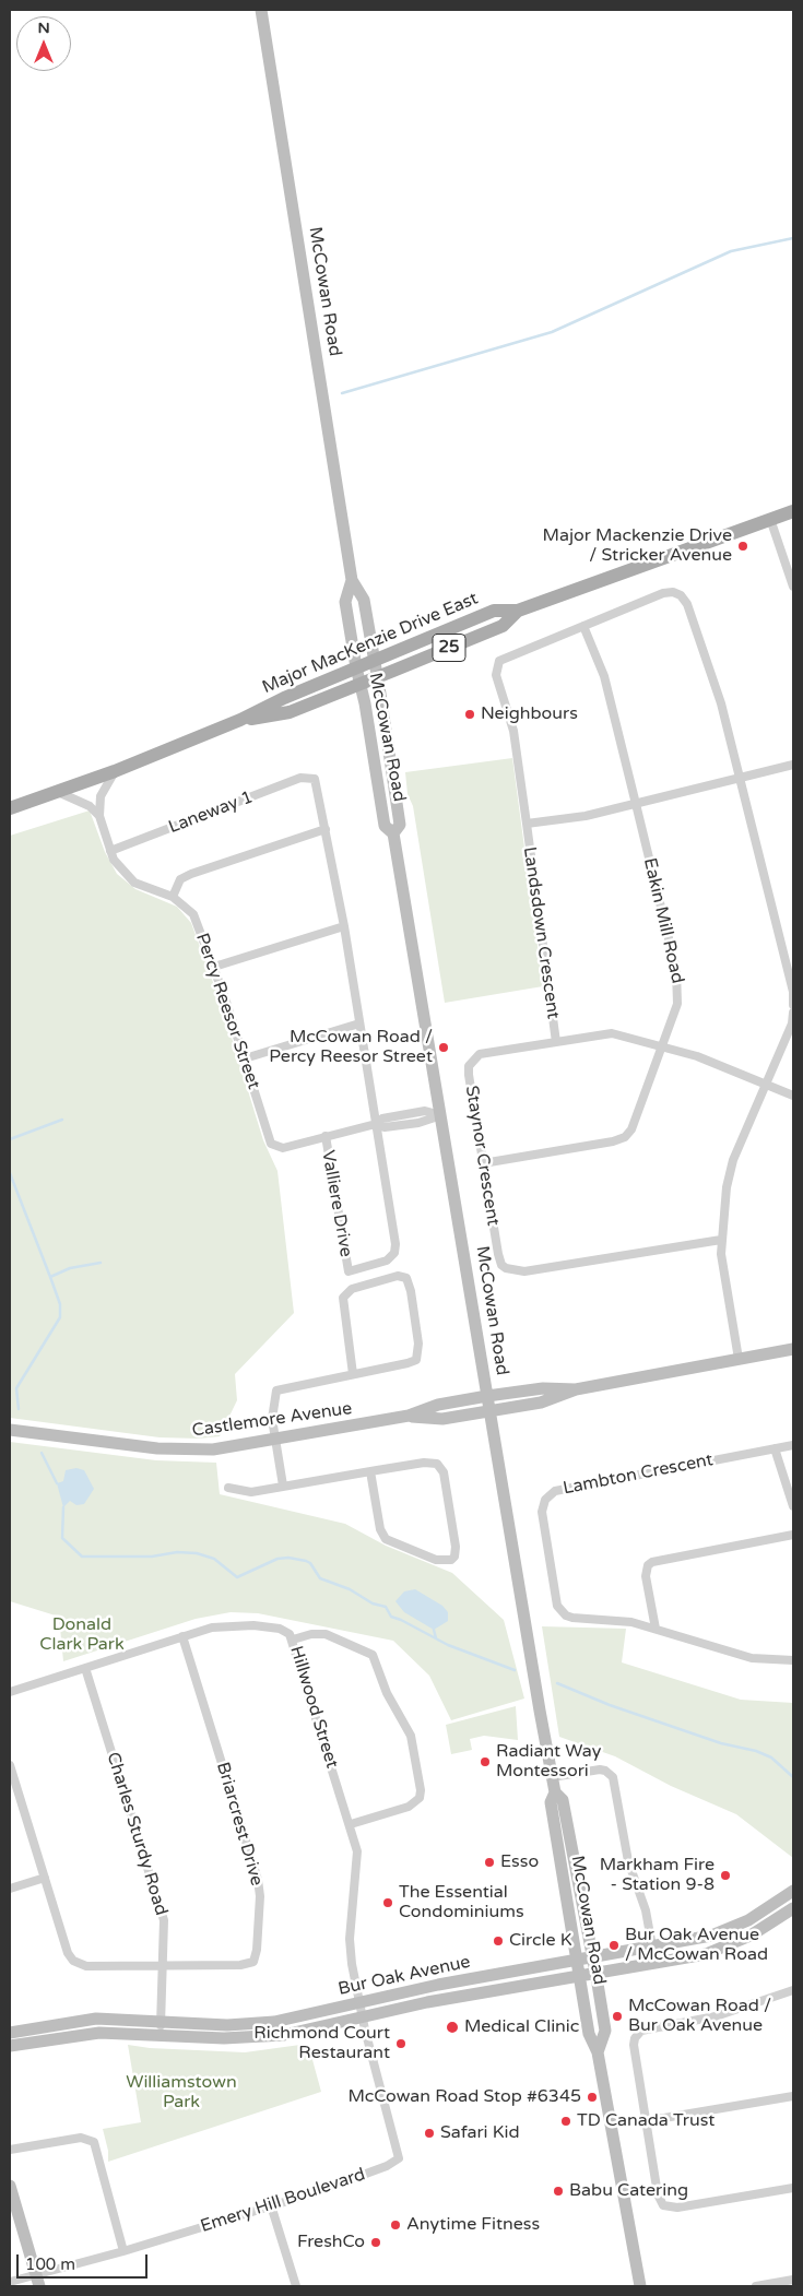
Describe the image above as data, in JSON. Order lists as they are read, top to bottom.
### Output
{
  "streets": {
    "main road": [
      "McCowan Road",
      "Major MacKenzie Drive East",
      "25",
      "Castlemore Avenue",
      "Bur Oak Avenue"
    ],
    "street": [
      "Laneway 1",
      "Eakin Mill Road",
      "Landsdown Crescent",
      "Percy Reesor Street",
      "Staynor Crescent",
      "Valliere Drive",
      "Lambton Crescent",
      "Hillwood Street",
      "Briarcrest Drive",
      "Charles Sturdy Road",
      "Emery Hill Boulevard"
    ]
  },
  "crossings": [
    ["McCowan Road", "Major MacKenzie Drive East"],
    ["McCowan Road", "Percy Reesor Street"],
    ["McCowan Road", "Castlemore Avenue"],
    ["McCowan Road", "Bur Oak Avenue"],
    ["Major MacKenzie Drive East", "Percy Reesor Street"],
    ["Laneway 1", "Percy Reesor Street"],
    ["Eakin Mill Road", "Landsdown Crescent"],
    ["Eakin Mill Road", "Staynor Crescent"],
    ["Landsdown Crescent", "Staynor Crescent"],
    ["Percy Reesor Street", "Valliere Drive"],
    ["Hillwood Street", "Briarcrest Drive"],
    ["Hillwood Street", "Charles Sturdy Road"],
    ["Hillwood Street", "Bur Oak Avenue"],
    ["Hillwood Street", "Emery Hill Boulevard"],
    ["Briarcrest Drive", "Charles Sturdy Road"],
    ["Charles Sturdy Road", "Bur Oak Avenue"],
    ["Bur Oak Avenue", "Emery Hill Boulevard"]
  ],
  "parks": ["Donald Clark Park", "Williamstown Park"],
  "places": [
    "Major Mackenzie Drive / Stricker Avenue",
    "Neighbours",
    "McCowan Road / Percy Reesor Street",
    "Radiant Way Montessori",
    "Esso",
    "Markham Fire - Station 9-8",
    "The Essential Condominiums",
    "Circle K",
    "Bur Oak Avenue / McCowan Road",
    "McCowan Road / Bur Oak Avenue",
    "Medical Clinic",
    "Richmond Court Restaurant",
    "McCowan Road Stop #6345",
    "TD Canada Trust",
    "Safari Kid",
    "Babu Catering",
    "Anytime Fitness",
    "FreshCo"
  ],
  "scale_bar": "100 m",
  "north": "top"
}
